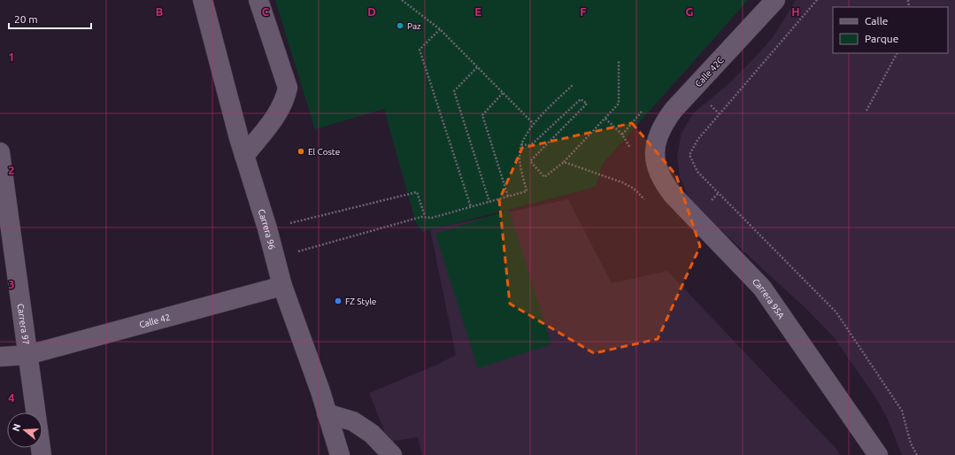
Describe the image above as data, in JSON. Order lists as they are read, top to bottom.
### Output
{
  "streets": {
    "street": [
      "Calle 42C",
      "Carrera 96",
      "Carrera 95A",
      "Calle 42",
      "Carrera 97"
    ]
  },
  "crossings": [
    ["Calle 42C", "Carrera 95A"],
    ["Carrera 96", "Calle 42"],
    ["Calle 42", "Carrera 97"]
  ],
  "places": ["Paz", "El Coste", "FZ Style"],
  "legend": ["Calle", "Parque"],
  "scale_bar": "20 m",
  "north": "left",
  "grid": {
    "columns": [
      "B",
      "C",
      "D",
      "E",
      "F",
      "G",
      "H"
    ],
    "rows": [
      "1",
      "2",
      "3",
      "4"
    ]
  }
}
